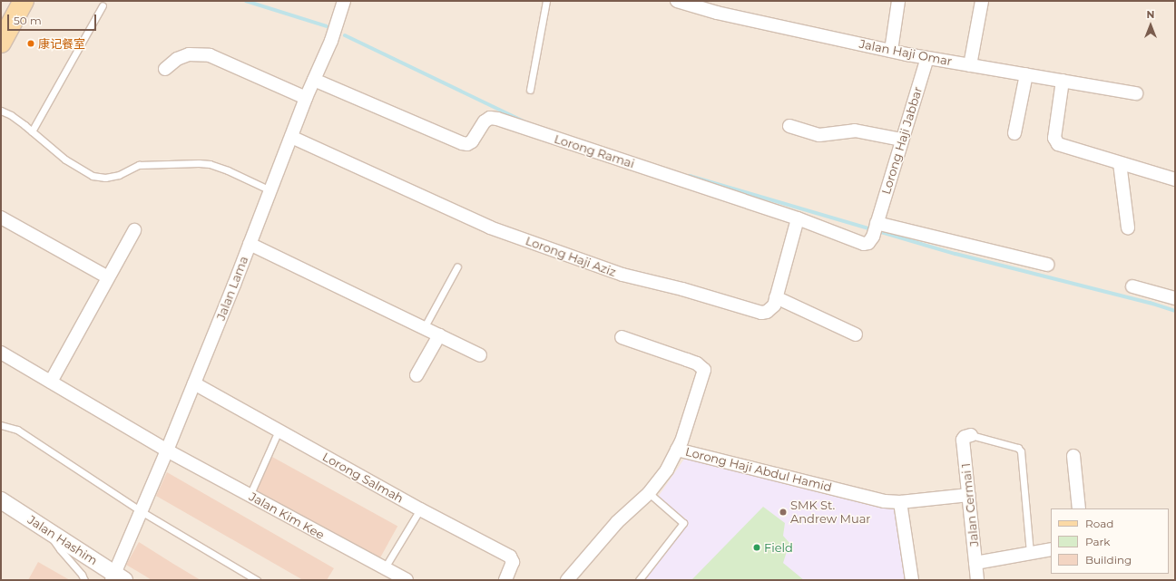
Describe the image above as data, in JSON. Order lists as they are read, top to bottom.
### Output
{
  "streets": {
    "street": [
      "Jalan Haji Omar",
      "Lorong Haji Jabbar",
      "Lorong Ramai",
      "Lorong Haji Aziz",
      "Jalan Lama",
      "Lorong Haji Abdul Hamid",
      "Lorong Salmah",
      "Jalan Cermai 1",
      "Jalan Kim Kee",
      "Jalan Hashim"
    ]
  },
  "crossings": [
    ["Jalan Haji Omar", "Lorong Haji Jabbar"],
    ["Lorong Haji Jabbar", "Lorong Ramai"],
    ["Lorong Ramai", "Lorong Haji Aziz"],
    ["Lorong Ramai", "Jalan Lama"],
    ["Lorong Haji Aziz", "Jalan Lama"],
    ["Jalan Lama", "Lorong Salmah"],
    ["Jalan Lama", "Jalan Kim Kee"],
    ["Jalan Lama", "Jalan Hashim"],
    ["Lorong Haji Abdul Hamid", "Jalan Cermai 1"]
  ],
  "places": ["康记餐室", "SMK St. Andrew Muar", "Field"],
  "legend": ["Road", "Park", "Building"],
  "scale_bar": "50 m",
  "north": "top"
}
